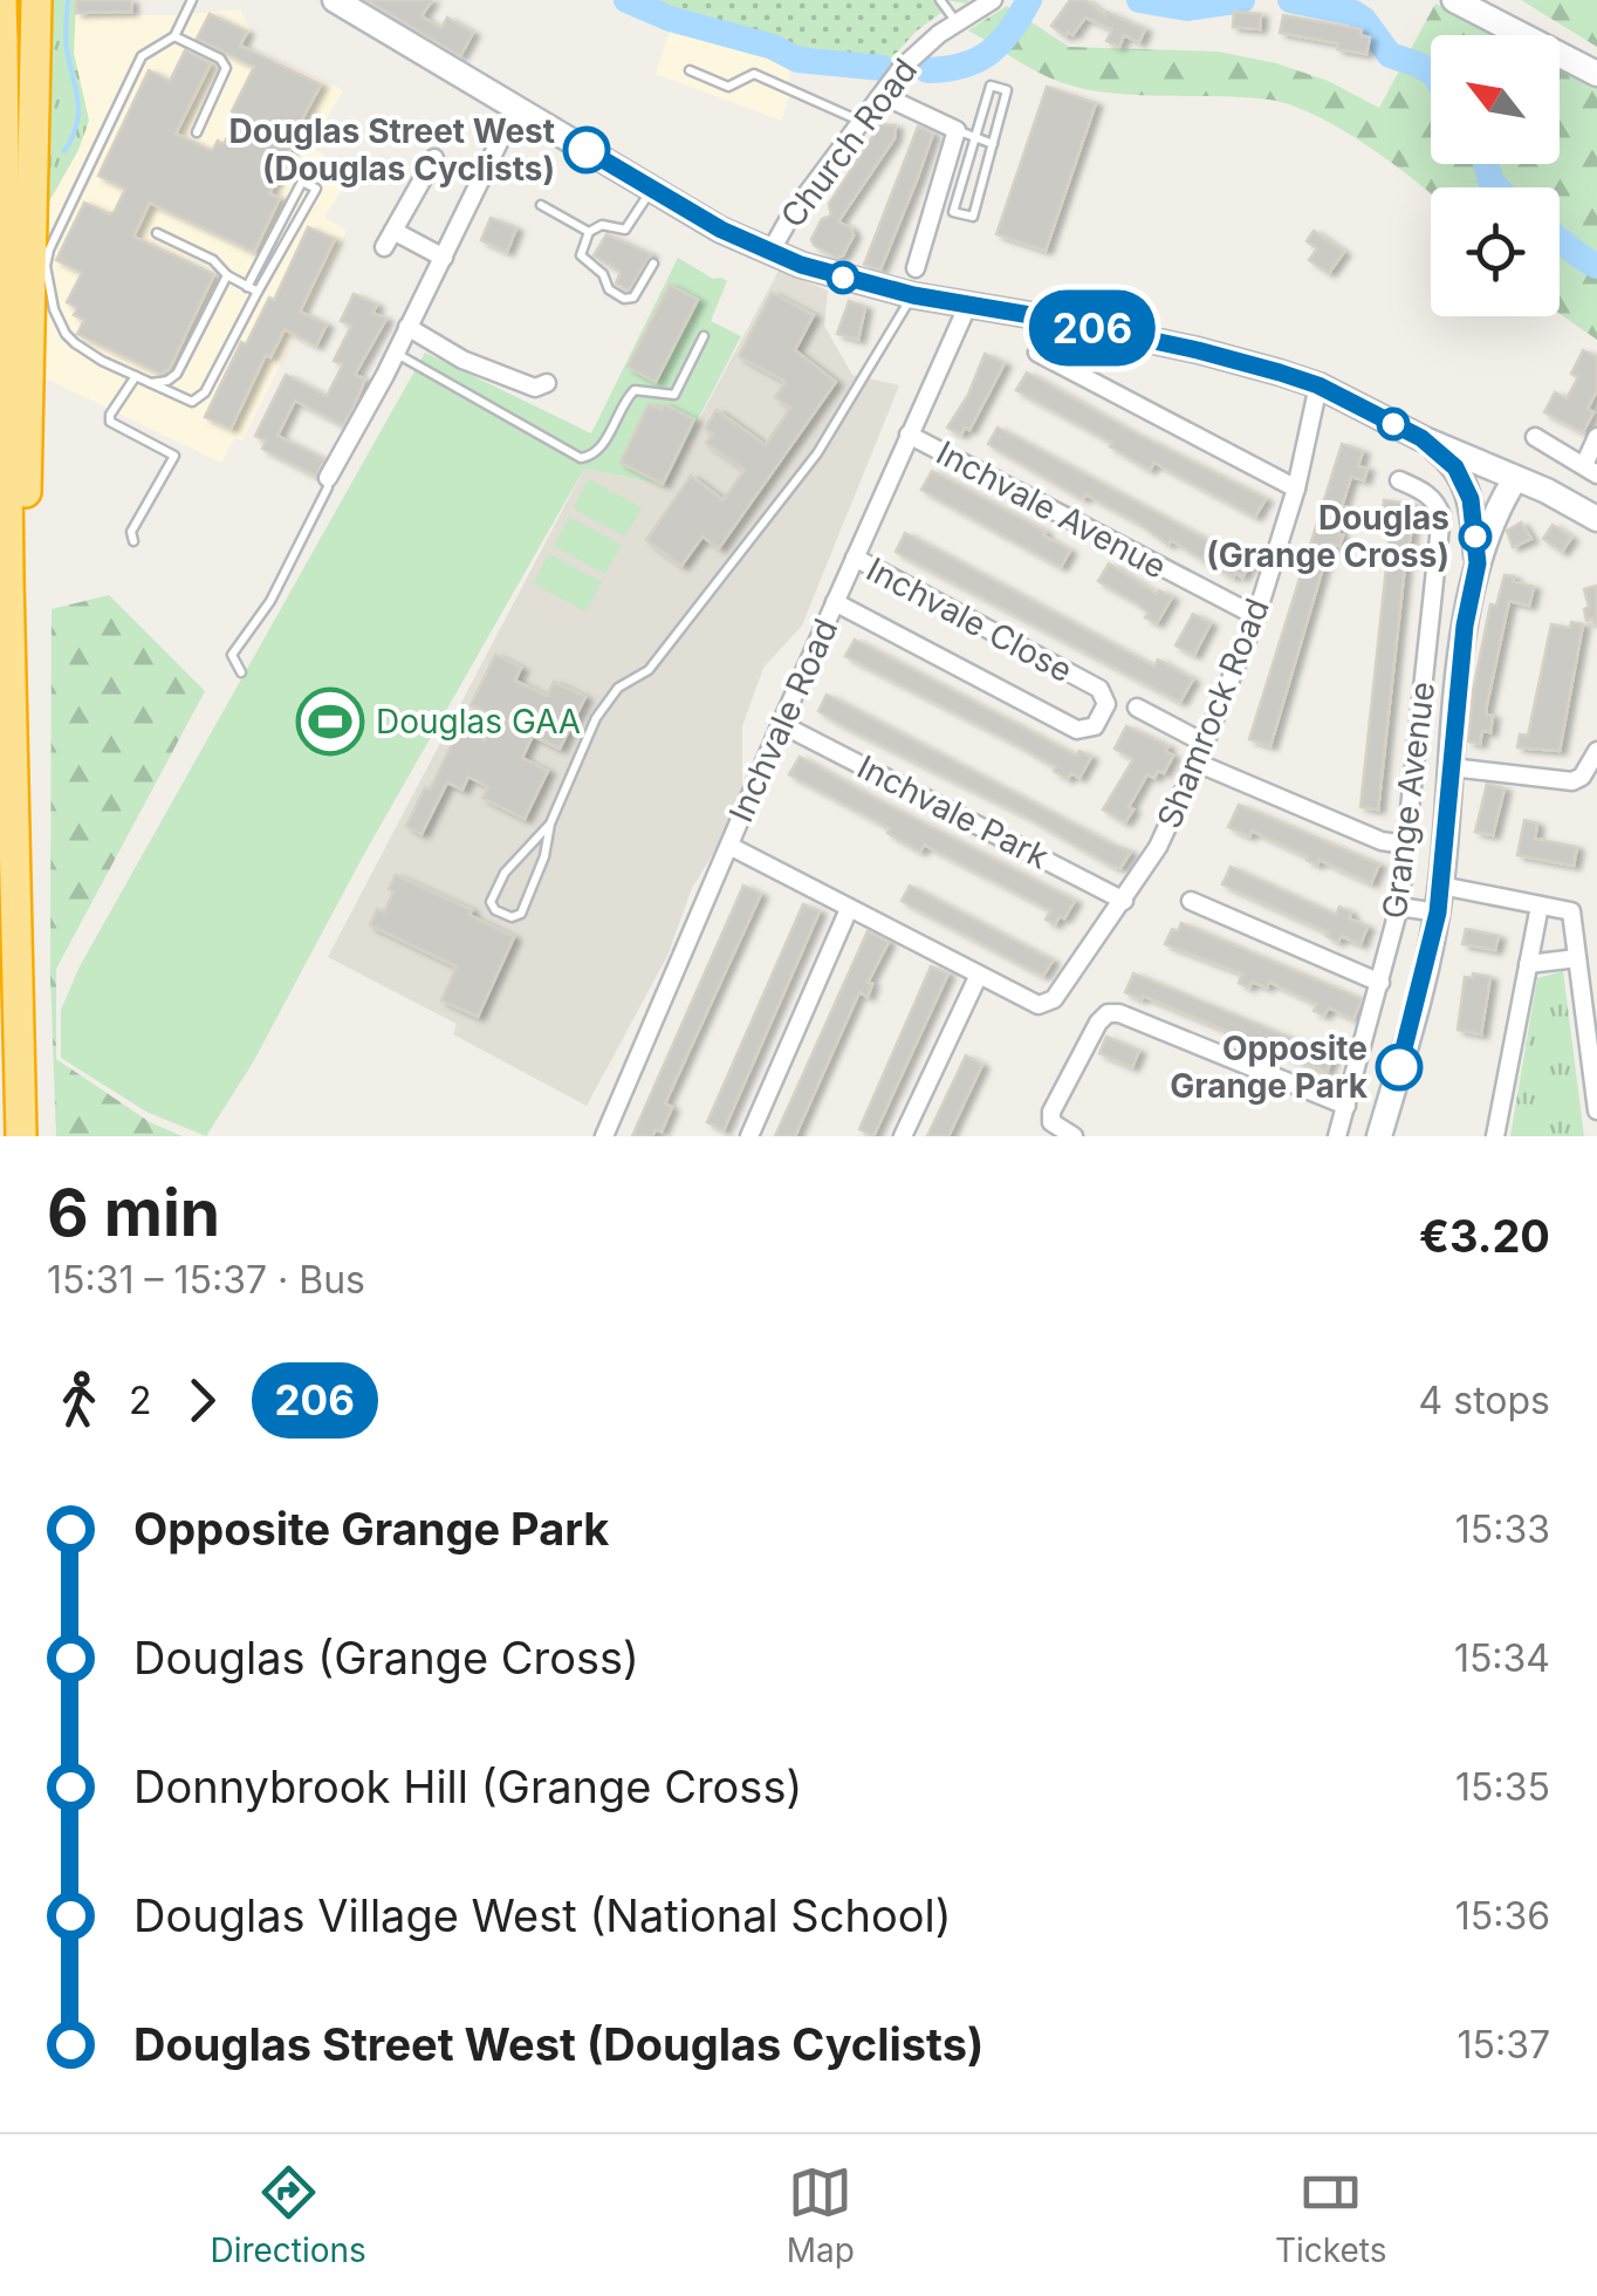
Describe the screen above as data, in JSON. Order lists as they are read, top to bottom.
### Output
{
  "streets": {
    "street": [
      "Church Road",
      "Inchvale Avenue",
      "Inchvale Close",
      "Shamrock Road",
      "Inchvale Road",
      "Grange Avenue",
      "Inchvale Park"
    ]
  },
  "crossings": [
    ["Inchvale Avenue", "Shamrock Road"],
    ["Inchvale Avenue", "Inchvale Road"],
    ["Inchvale Close", "Inchvale Road"],
    ["Shamrock Road", "Inchvale Park"],
    ["Inchvale Road", "Inchvale Park"]
  ],
  "places": {
    "other": ["Douglas Street West (Douglas Cyclists)", "Douglas (Grange Cross)", "Opposite Grange Park"],
    "sports": ["Douglas GAA"]
  },
  "lines": ["bus line 206"],
  "north": "top left",
  "page": {
    "on_map": "206",
    "heading": ["6 min", "15:31 – 15:37 · Bus", "€3.20"],
    "legs": ["2", "206", "4 stops"],
    "list": [
      {
        "name": "Opposite Grange Park",
        "value": "15:33"
      },
      {
        "name": "Douglas (Grange Cross)",
        "value": "15:34"
      },
      {
        "name": "Donnybrook Hill (Grange Cross)",
        "value": "15:35"
      },
      {
        "name": "Douglas Village West (National School)",
        "value": "15:36"
      },
      {
        "name": "Douglas Street West (Douglas Cyclists)",
        "value": "15:37"
      }
    ],
    "tabs": ["Directions", "Map", "Tickets"]
  }
}
